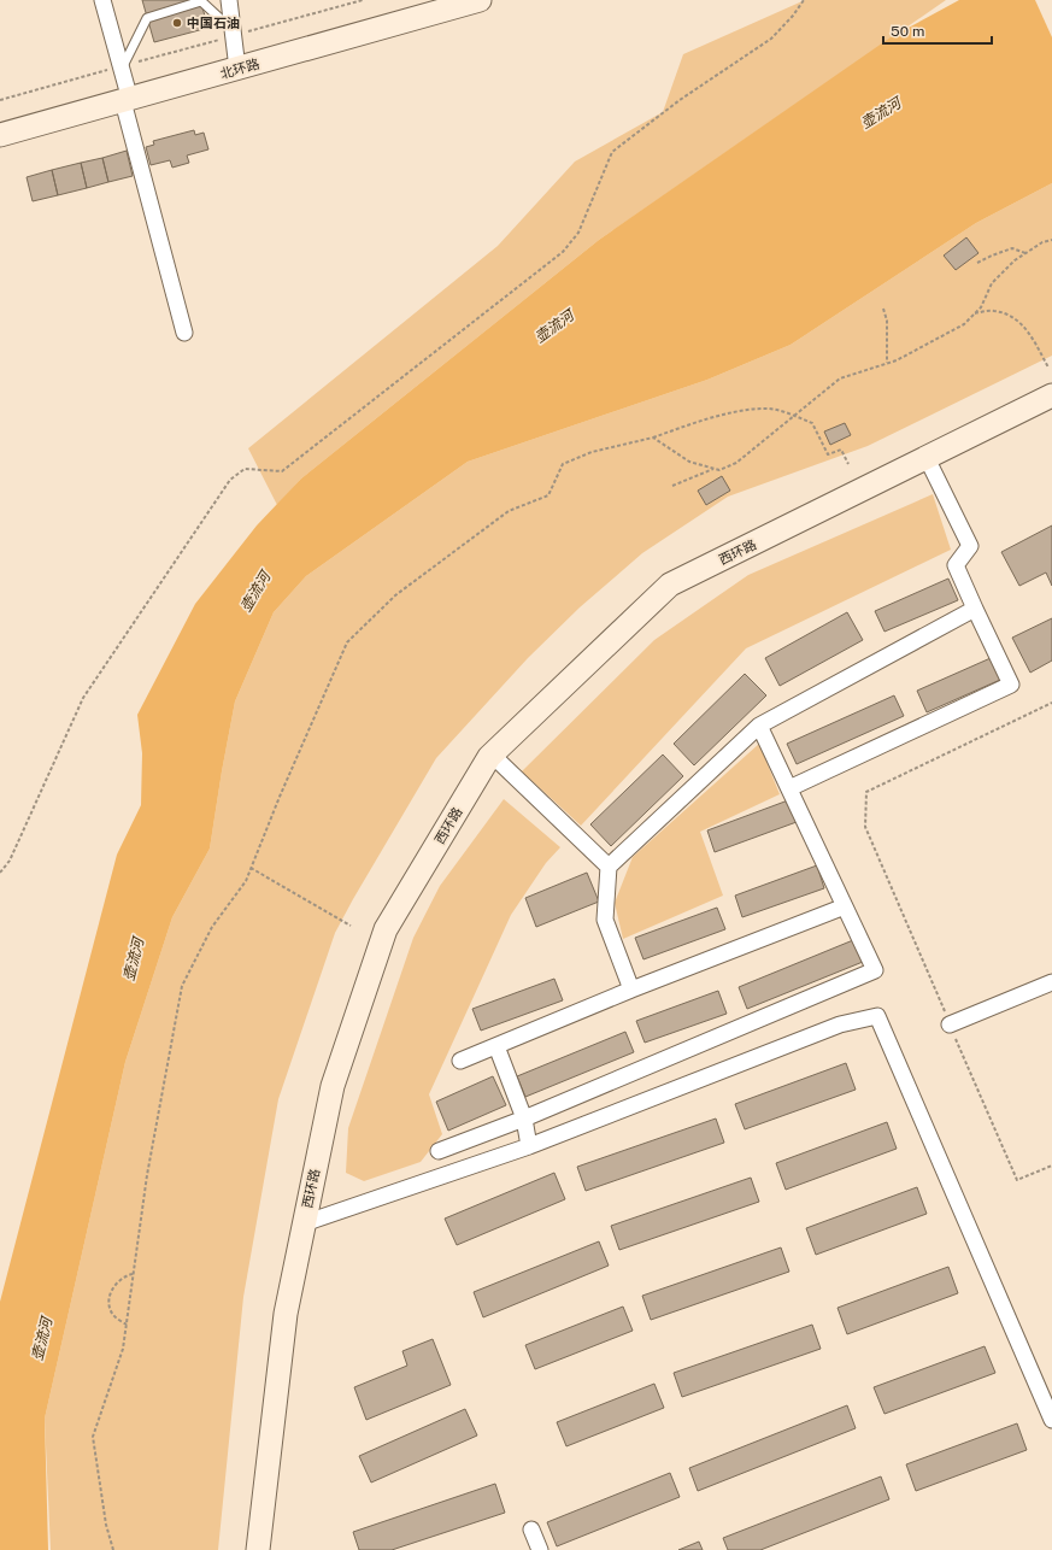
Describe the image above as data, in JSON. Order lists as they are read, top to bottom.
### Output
{
  "streets": {
    "main road": ["北环路", "西环路"]
  },
  "water": ["壶流河"],
  "places": ["中国石油"],
  "scale_bar": "50 m"
}
